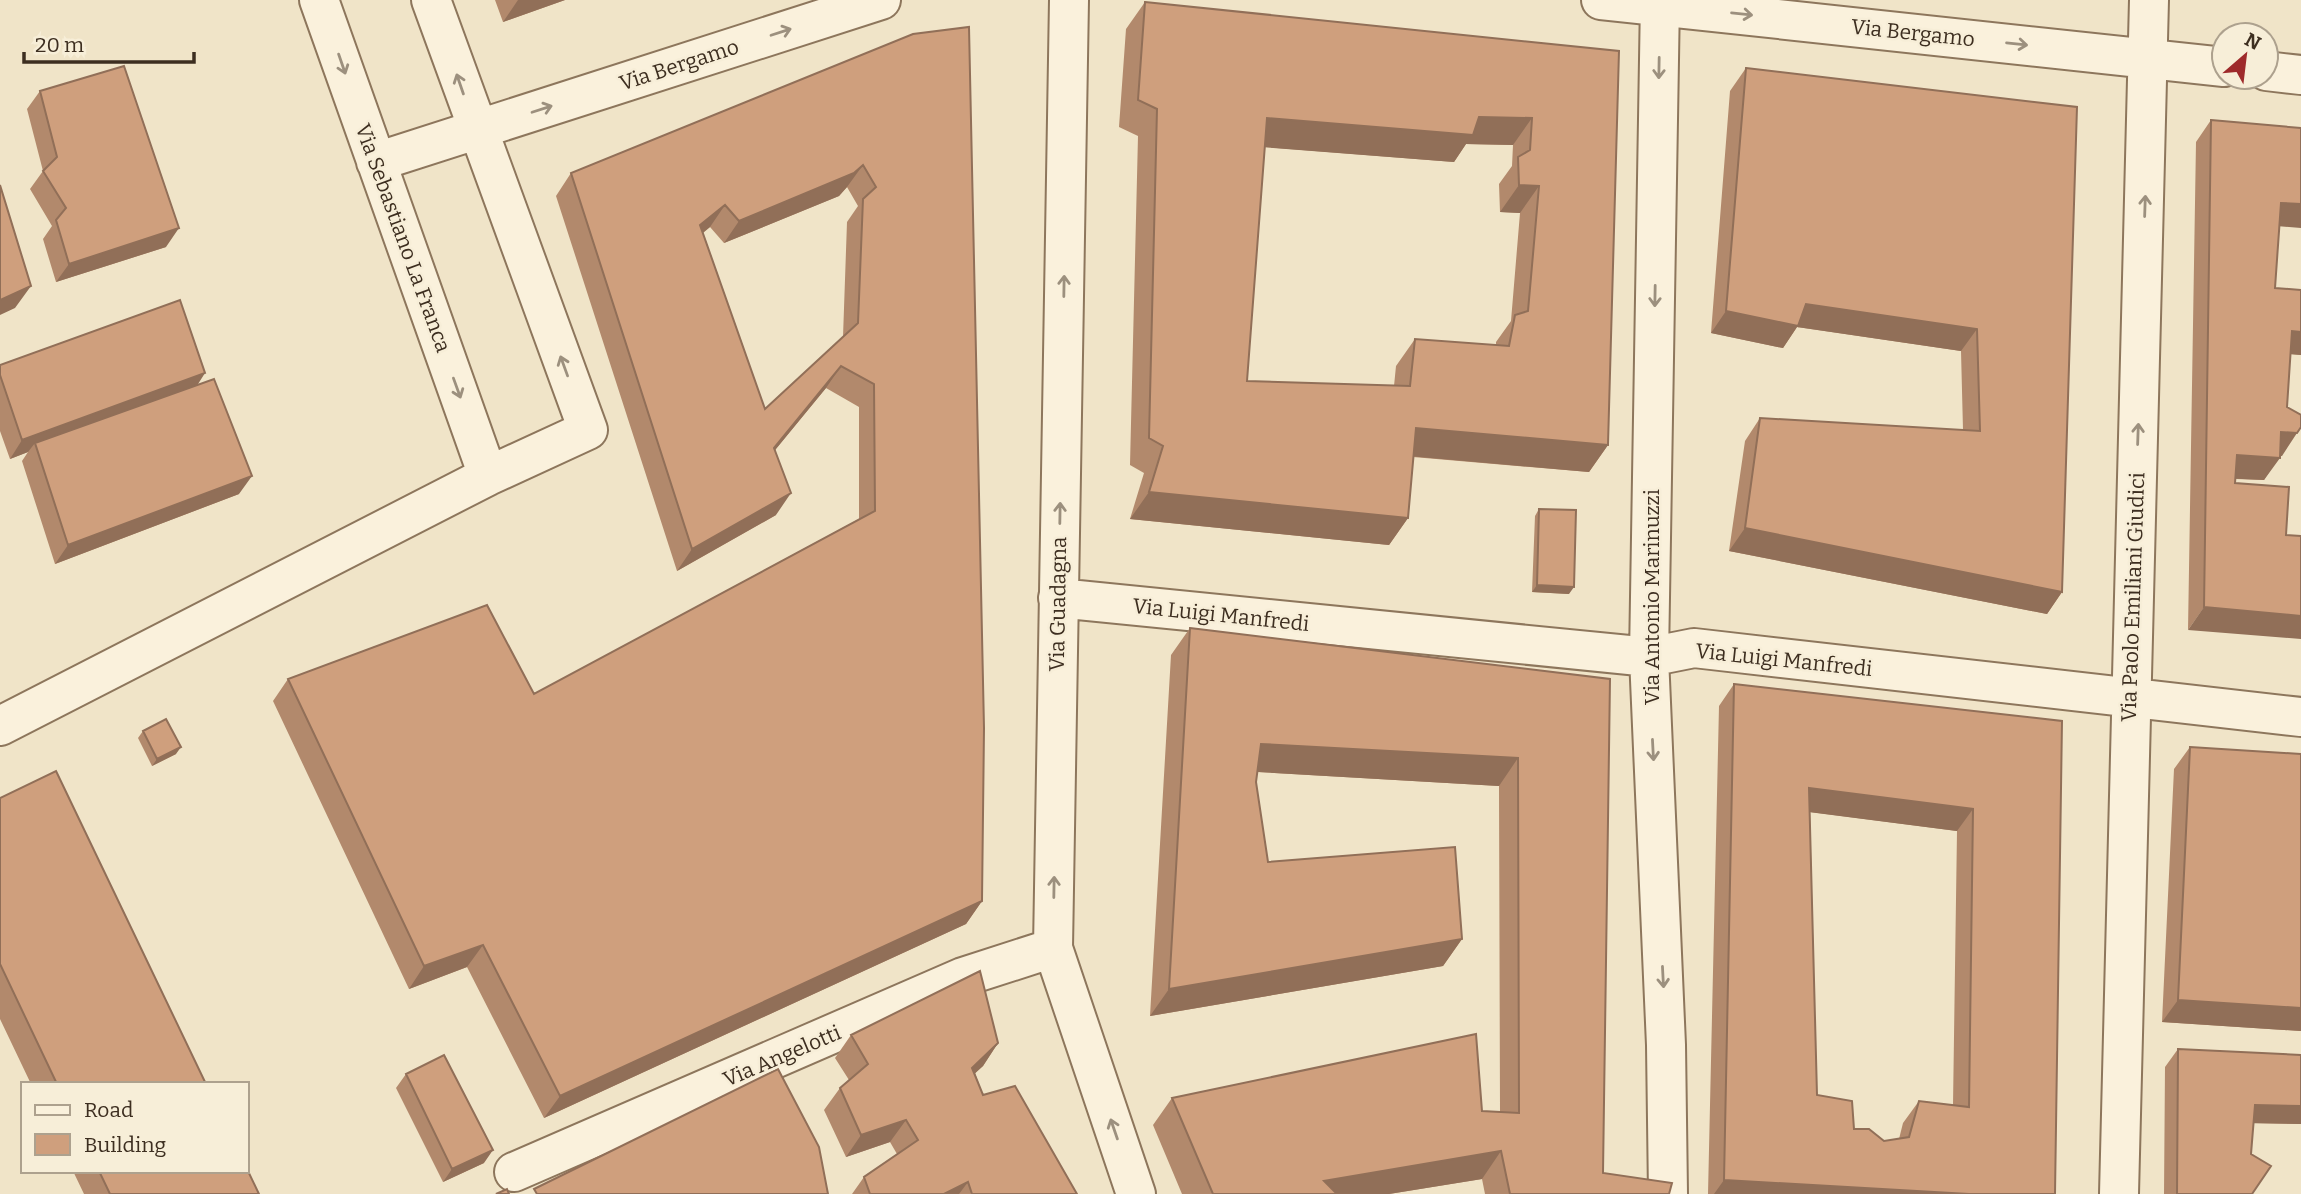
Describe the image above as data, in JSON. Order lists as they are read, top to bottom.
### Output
{
  "streets": {
    "street": [
      "Via Bergamo",
      "Via Sebastiano La Franca",
      "Via Antonio Marinuzzi",
      "Via Paolo Emiliani Giudici",
      "Via Guadagna",
      "Via Luigi Manfredi",
      "Via Angelotti"
    ]
  },
  "crossings": [
    ["Via Bergamo", "Via Sebastiano La Franca"],
    ["Via Bergamo", "Via Antonio Marinuzzi"],
    ["Via Bergamo", "Via Paolo Emiliani Giudici"],
    ["Via Antonio Marinuzzi", "Via Luigi Manfredi"],
    ["Via Paolo Emiliani Giudici", "Via Luigi Manfredi"],
    ["Via Guadagna", "Via Luigi Manfredi"],
    ["Via Guadagna", "Via Angelotti"]
  ],
  "one_way": [
    "Via Bergamo",
    "Via Sebastiano La Franca",
    "Via Antonio Marinuzzi",
    "Via Paolo Emiliani Giudici",
    "Via Guadagna"
  ],
  "legend": ["Road", "Building"],
  "scale_bar": "20 m",
  "north": "top right"
}
